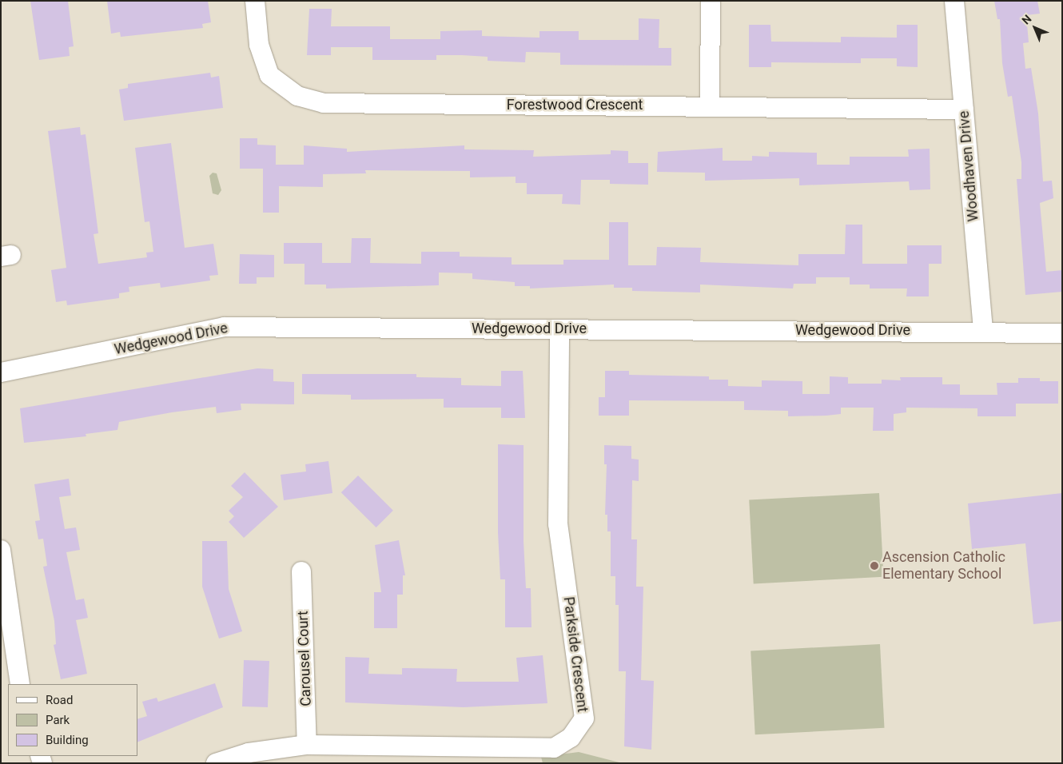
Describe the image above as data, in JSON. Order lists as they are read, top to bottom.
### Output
{
  "streets": {
    "street": [
      "Forestwood Crescent",
      "Woodhaven Drive",
      "Wedgewood Drive",
      "Parkside Crescent",
      "Carousel Court"
    ]
  },
  "crossings": [
    ["Forestwood Crescent", "Woodhaven Drive"],
    ["Woodhaven Drive", "Wedgewood Drive"],
    ["Wedgewood Drive", "Parkside Crescent"],
    ["Parkside Crescent", "Carousel Court"]
  ],
  "places": ["Ascension Catholic Elementary School"],
  "legend": ["Road", "Park", "Building"],
  "north": "top left"
}
